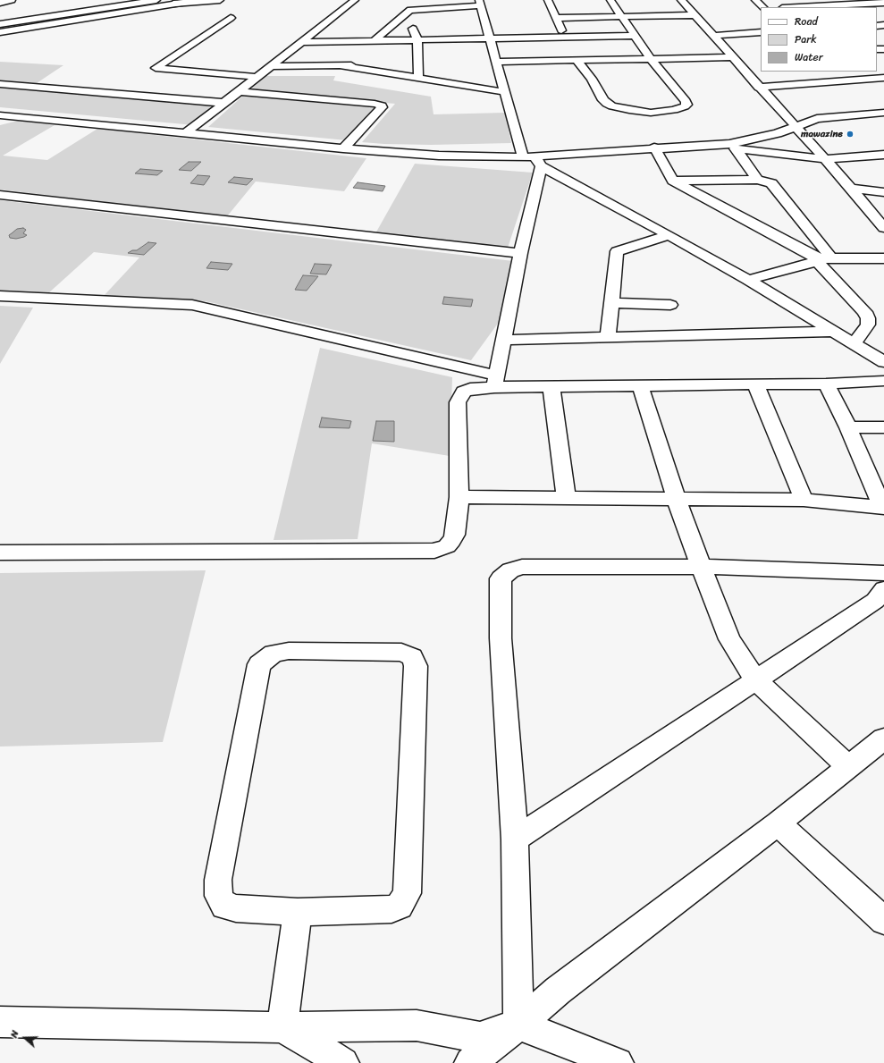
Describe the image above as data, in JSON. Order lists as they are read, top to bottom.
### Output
{
  "places": ["mawazine"],
  "legend": ["Road", "Park", "Water"],
  "north": "left"
}
